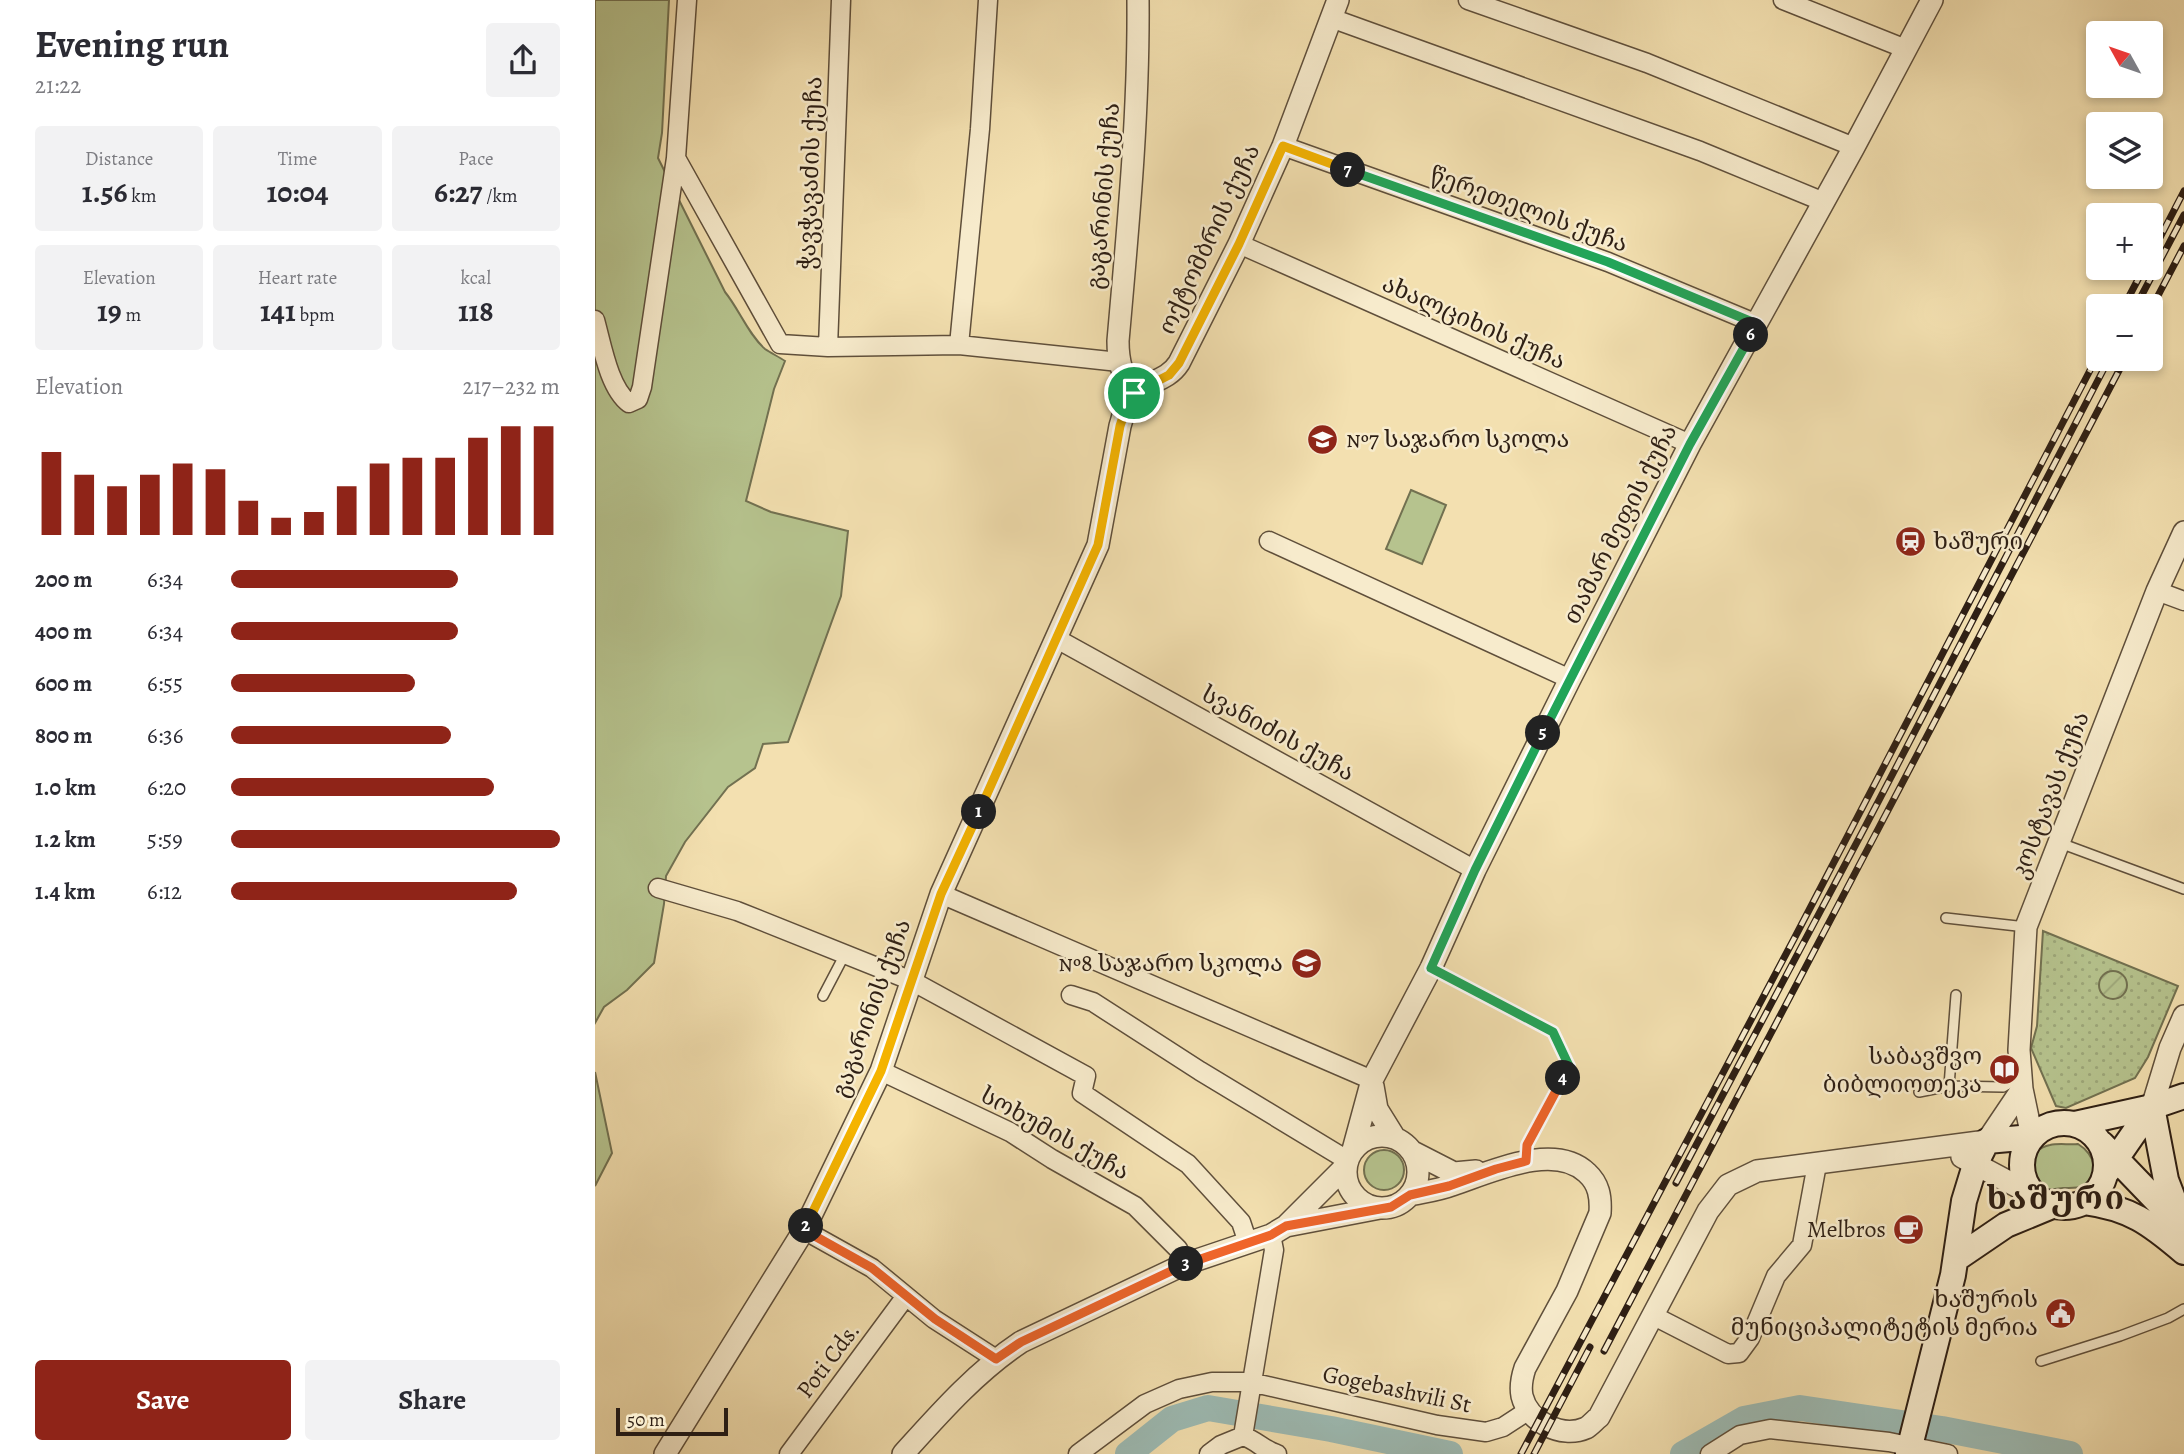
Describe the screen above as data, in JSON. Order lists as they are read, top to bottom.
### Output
{
  "streets": {
    "street": [
      "ჭავჭავაძის ქუჩა",
      "გაგარინის ქუჩა",
      "წერეთელის ქუჩა",
      "ოქტომბრის ქუჩა",
      "ახალციხის ქუჩა",
      "თამარ მეფის ქუჩა",
      "სვანიძის ქუჩა",
      "კოსტავას ქუჩა",
      "სოხუმის ქუჩა",
      "Poti Cds.",
      "Gogebashvili St"
    ]
  },
  "crossings": [
    ["გაგარინის ქუჩა", "ოქტომბრის ქუჩა"],
    ["გაგარინის ქუჩა", "სვანიძის ქუჩა"],
    ["გაგარინის ქუჩა", "სოხუმის ქუჩა"],
    ["წერეთელის ქუჩა", "ოქტომბრის ქუჩა"],
    ["წერეთელის ქუჩა", "თამარ მეფის ქუჩა"],
    ["ოქტომბრის ქუჩა", "ახალციხის ქუჩა"],
    ["ახალციხის ქუჩა", "თამარ მეფის ქუჩა"],
    ["თამარ მეფის ქუჩა", "სვანიძის ქუჩა"]
  ],
  "districts": ["ხაშური"],
  "places": {
    "school or university": ["№7 საჯარო სკოლა", "№8 საჯარო სკოლა"],
    "station": ["ხაშური"],
    "library": ["საბავშვო ბიბლიოთეკა"],
    "cafe": ["Melbros"],
    "public building": ["ხაშურის მუნიციპალიტეტის მერია"]
  },
  "scale_bar": "50 m",
  "north": "top left",
  "page": {
    "heading": ["Evening run", "21:22"],
    "map_buttons": ["+", "−"],
    "stats": [
      ["Distance", "1.56 km"],
      ["Time", "10:04"],
      ["Pace", "6:27 /km"],
      ["Elevation", "19 m"],
      ["Heart rate", "141 bpm"],
      ["kcal", "118"]
    ],
    "pins": [
      "7",
      "6",
      "5",
      "1",
      "4",
      "2",
      "3"
    ],
    "chart": ["Elevation", "217–232 m"],
    "list": [
      {
        "name": "200 m",
        "note": "6:34"
      },
      {
        "name": "400 m",
        "note": "6:34"
      },
      {
        "name": "600 m",
        "note": "6:55"
      },
      {
        "name": "800 m",
        "note": "6:36"
      },
      {
        "name": "1.0 km",
        "note": "6:20"
      },
      {
        "name": "1.2 km",
        "note": "5:59"
      },
      {
        "name": "1.4 km",
        "note": "6:12"
      }
    ],
    "buttons": ["Save", "Share"],
    "scale": "50 m"
  }
}
